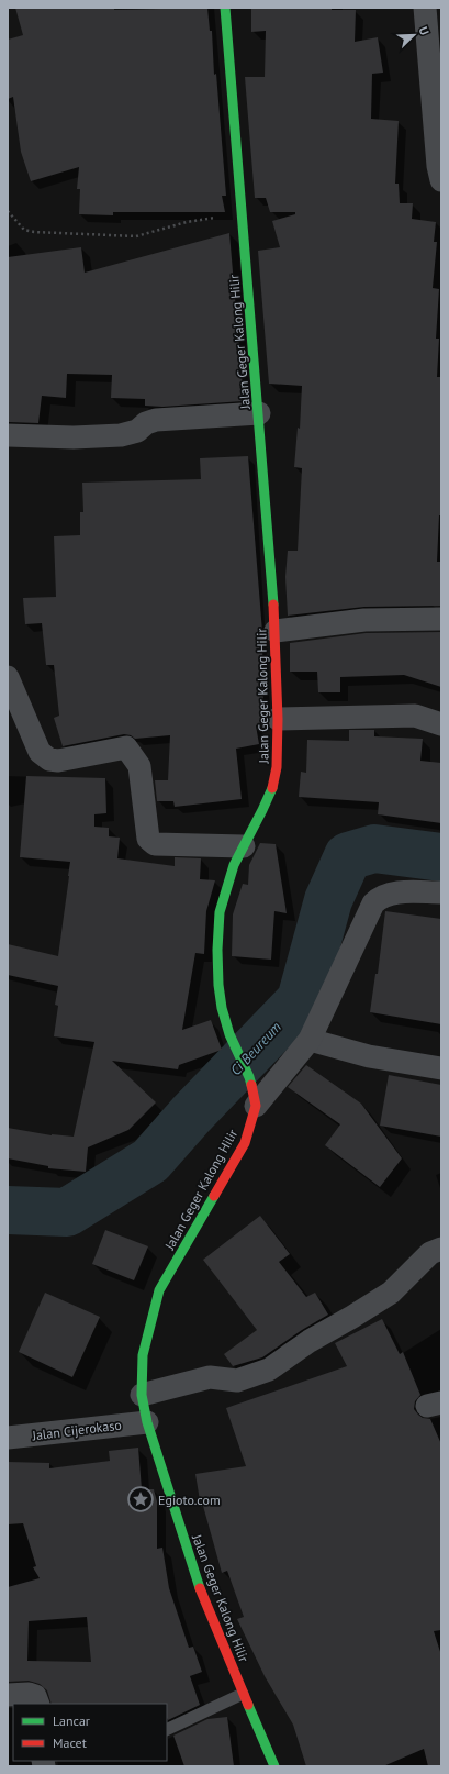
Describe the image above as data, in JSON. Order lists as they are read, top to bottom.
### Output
{
  "streets": {
    "main road": ["Jalan Geger Kalong Hilir"],
    "street": ["Jalan Cijerokaso"]
  },
  "crossings": [
    ["Jalan Geger Kalong Hilir", "Jalan Cijerokaso"]
  ],
  "water": ["Ci Beureum"],
  "places": {
    "place": ["Egioto.com"]
  },
  "legend": ["Lancar", "Macet"],
  "north": "top right"
}
